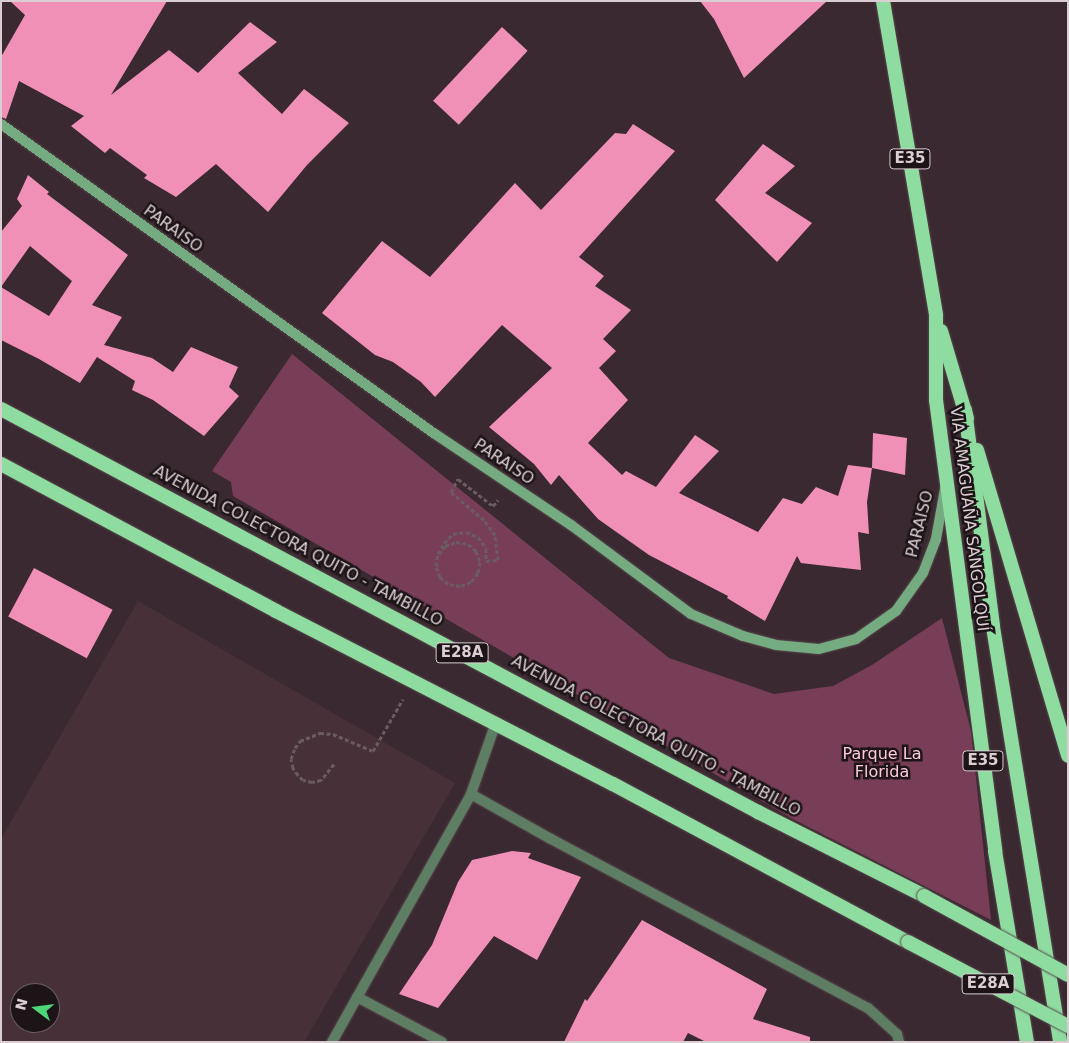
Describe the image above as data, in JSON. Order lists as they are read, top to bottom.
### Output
{
  "streets": {
    "highway": [
      "E35",
      "VIA AMAGUAÑA SANGOLQUÍ",
      "AVENIDA COLECTORA QUITO - TAMBILLO",
      "E28A"
    ],
    "main road": ["PARAISO"]
  },
  "crossings": [
    ["PARAISO", "VIA AMAGUAÑA SANGOLQUÍ"]
  ],
  "parks": ["Parque La Florida"],
  "north": "left"
}
